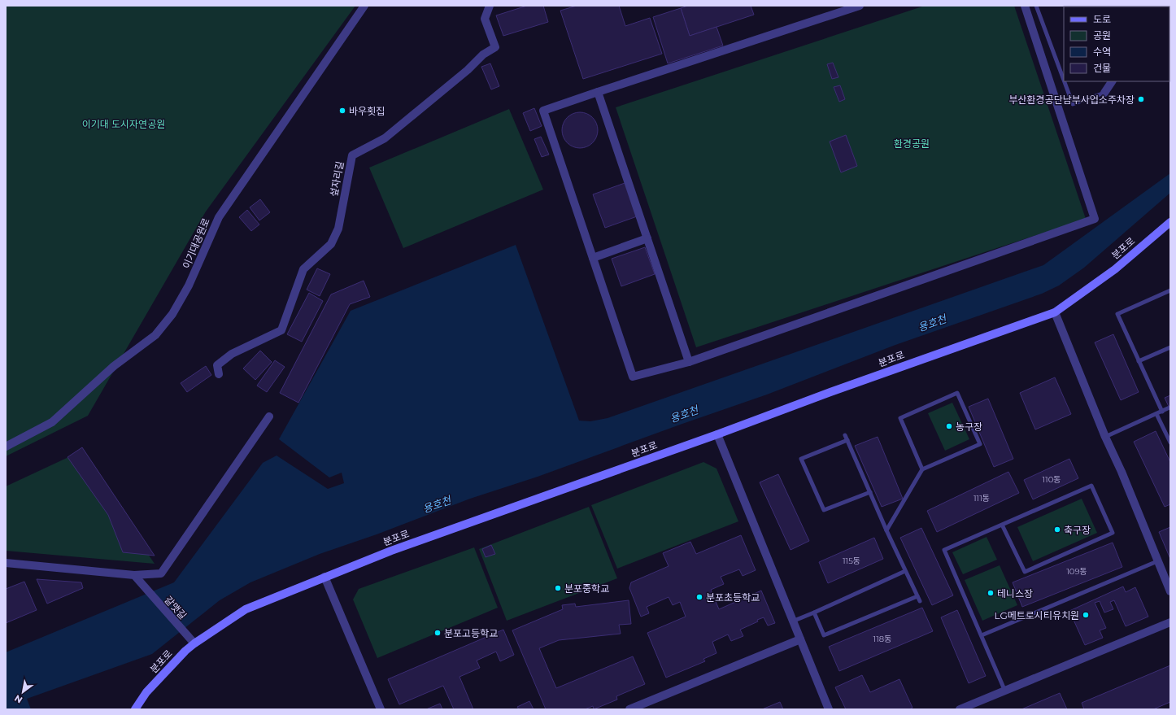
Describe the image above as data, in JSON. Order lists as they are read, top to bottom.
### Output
{
  "streets": {
    "main road": ["분포로"],
    "street": ["섶자리길", "이기대공원로", "갈맷길"]
  },
  "crossings": [
    ["분포로", "갈맷길"]
  ],
  "water": ["용호천"],
  "parks": ["이기대 도시자연공원", "환경공원"],
  "places": [
    "부산환경공단남부사업소주차장",
    "바우횟집",
    "농구장",
    "축구장",
    "분포중학교",
    "테니스장",
    "분포초등학교",
    "LG메트로시티유치원",
    "분포고등학교"
  ],
  "house_numbers": [
    "110동",
    "111동",
    "115동",
    "109동",
    "118동"
  ],
  "legend": [
    "도로",
    "공원",
    "수역",
    "건물"
  ],
  "north": "bottom left"
}
